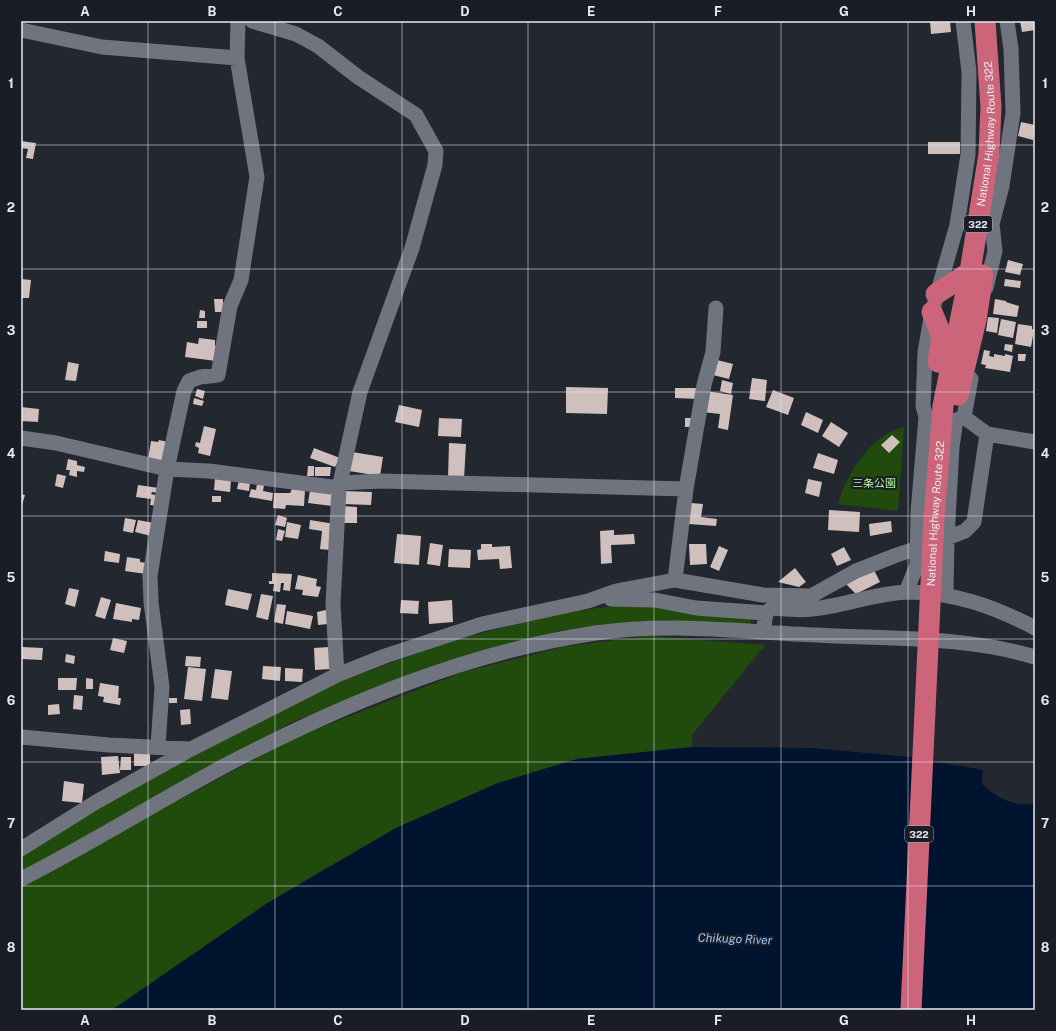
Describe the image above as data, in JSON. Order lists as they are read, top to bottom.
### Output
{
  "streets": {
    "highway": ["National Highway Route 322", "322"]
  },
  "water": ["Chikugo River"],
  "parks": ["三条公園"],
  "grid": {
    "columns": [
      "A",
      "B",
      "C",
      "D",
      "E",
      "F",
      "G",
      "H"
    ],
    "rows": [
      "1",
      "2",
      "3",
      "4",
      "5",
      "6",
      "7",
      "8"
    ]
  }
}
